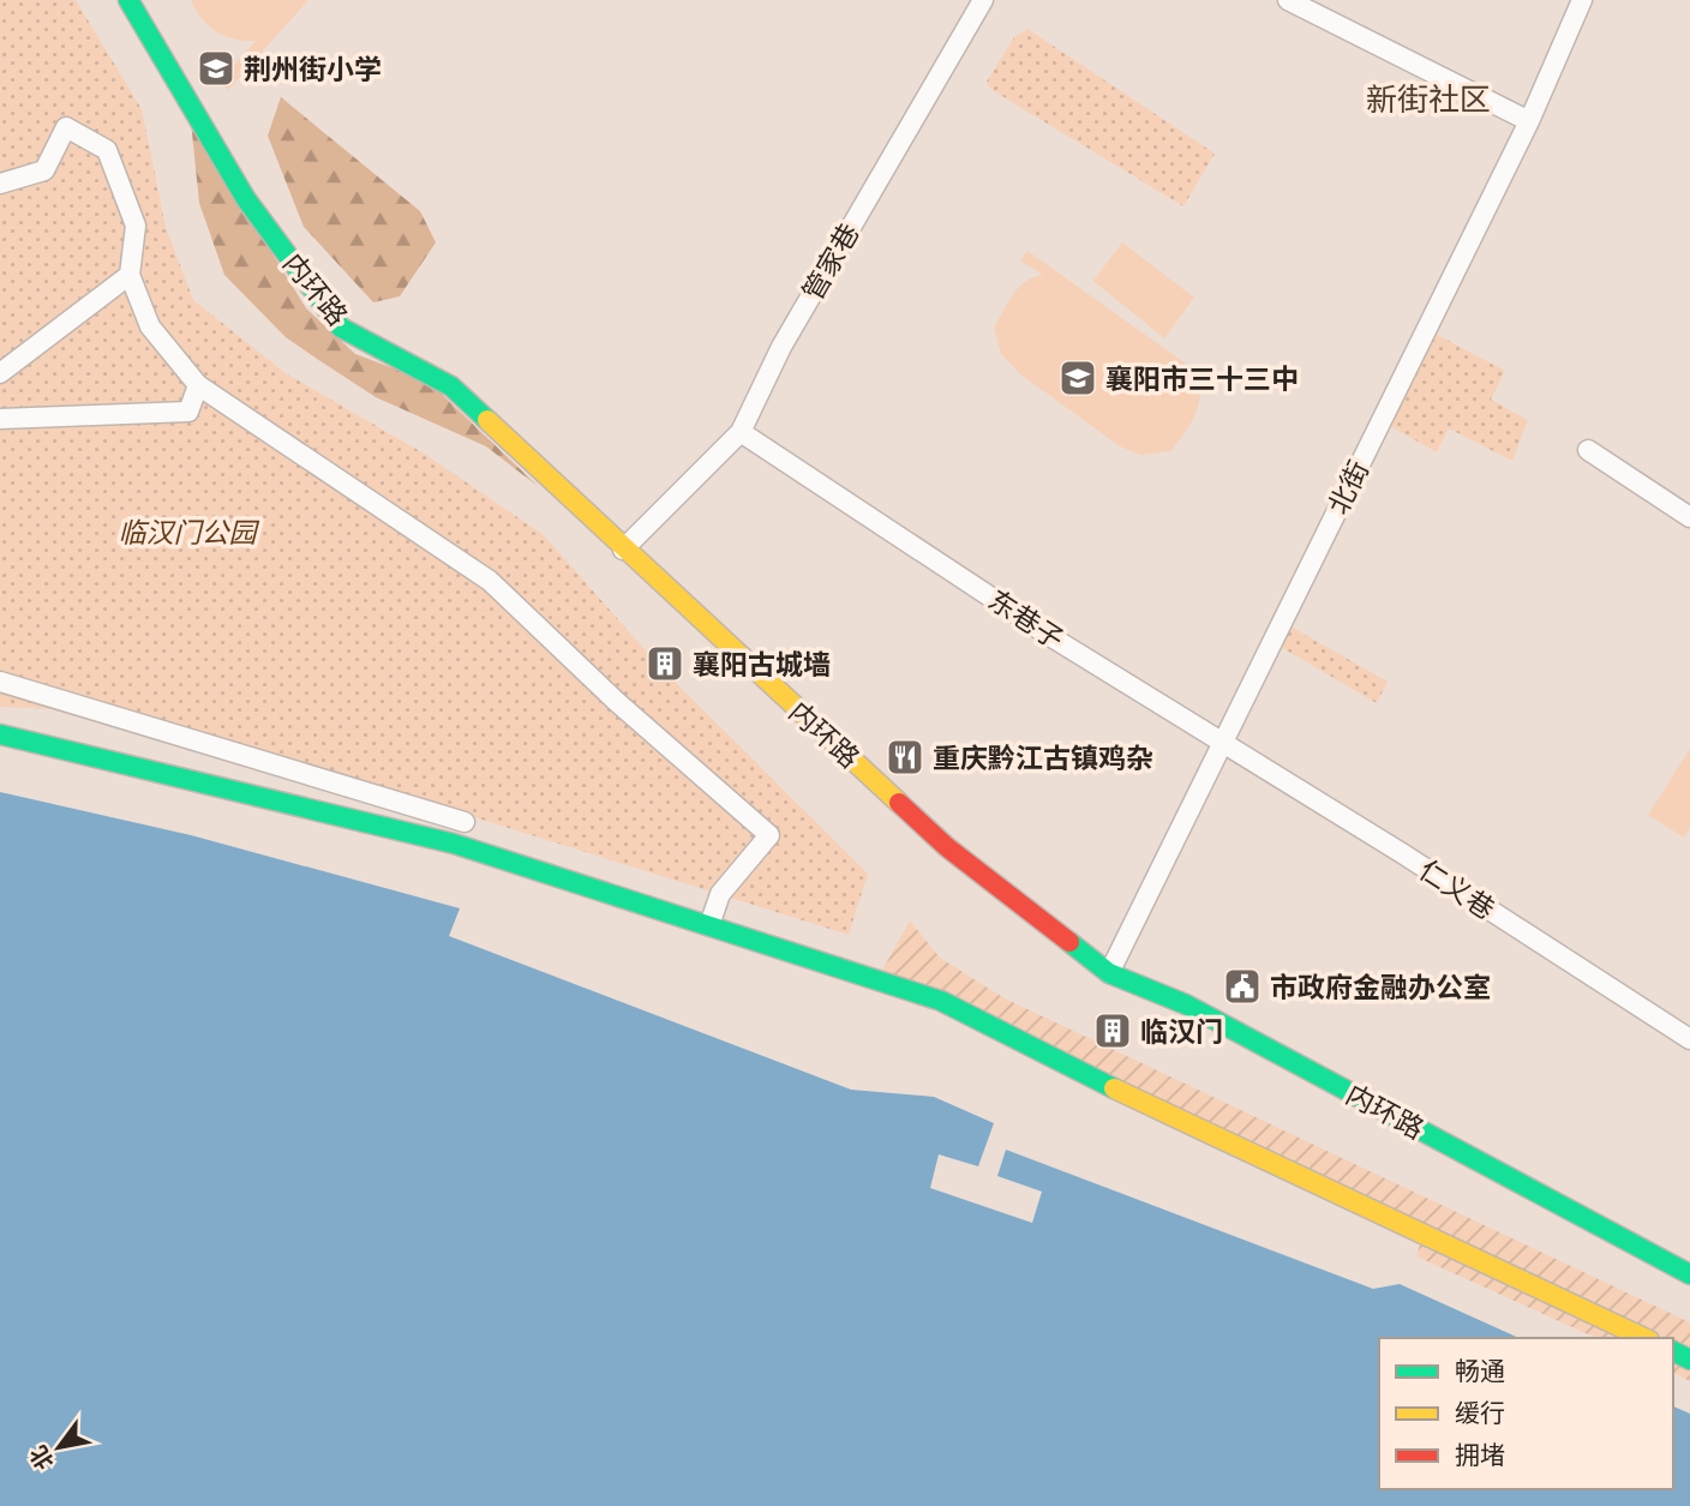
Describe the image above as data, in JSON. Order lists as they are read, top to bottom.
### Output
{
  "streets": {
    "street": [
      "管家巷",
      "内环路",
      "北街",
      "东巷子",
      "仁义巷"
    ]
  },
  "crossings": [
    ["管家巷", "内环路"],
    ["管家巷", "东巷子"],
    ["内环路", "北街"],
    ["北街", "东巷子"],
    ["北街", "仁义巷"],
    ["东巷子", "仁义巷"]
  ],
  "districts": ["新街社区"],
  "parks": ["临汉门公园"],
  "places": {
    "school or university": ["荆州街小学", "襄阳市三十三中"],
    "building": ["襄阳古城墙", "临汉门"],
    "restaurant": ["重庆黔江古镇鸡杂"],
    "public building": ["市政府金融办公室"]
  },
  "legend": ["畅通", "缓行", "拥堵"],
  "north": "bottom left"
}
